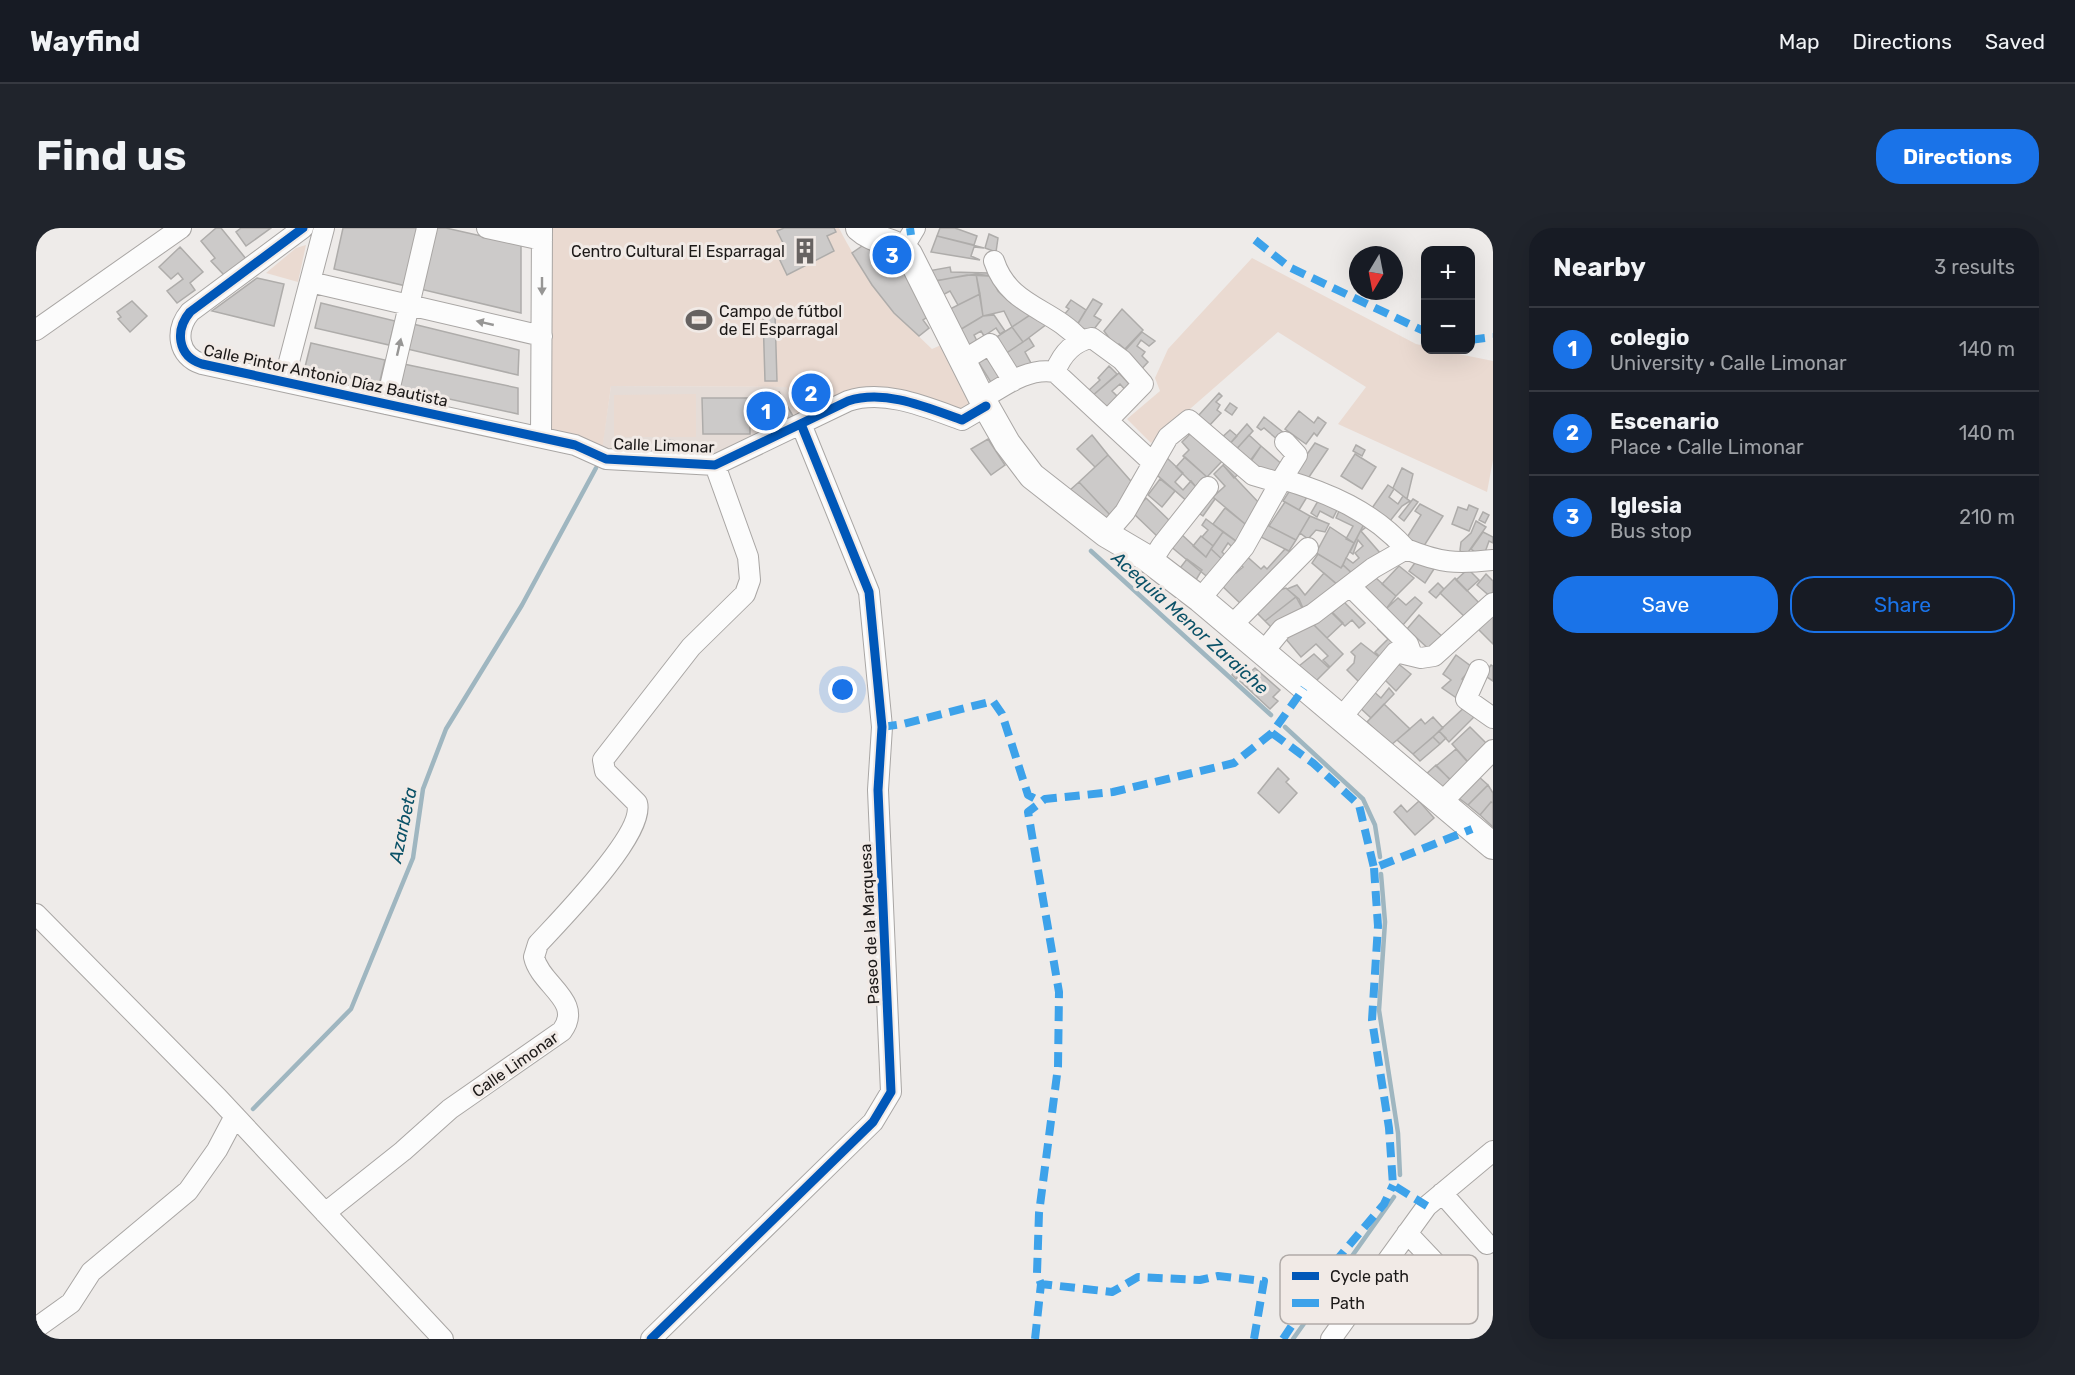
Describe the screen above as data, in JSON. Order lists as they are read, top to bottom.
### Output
{
  "streets": {
    "street": ["Calle Pintor Antonio Díaz Bautista", "Calle Limonar", "Paseo de la Marquesa"]
  },
  "crossings": [
    ["Calle Pintor Antonio Díaz Bautista", "Calle Limonar"],
    ["Calle Limonar", "Paseo de la Marquesa"]
  ],
  "water": ["Acequia Menor Zaraiche", "Azarbeta"],
  "places": {
    "building": ["Centro Cultural El Esparragal"],
    "sports": ["Campo de fútbol de El Esparragal"]
  },
  "legend": ["Cycle path", "Path"],
  "north": "bottom",
  "page": {
    "header": "Wayfind",
    "nav": ["Map", "Directions", "Saved"],
    "buttons": [
      "Directions",
      ["Save", "Share"]
    ],
    "title": "Find us",
    "heading": ["Nearby", "3 results"],
    "pins": ["3", "2", "1"],
    "map_buttons": ["+", "−"],
    "list": [
      {
        "mark": "1",
        "name": "colegio",
        "note": "University · Calle Limonar",
        "value": "140 m"
      },
      {
        "mark": "2",
        "name": "Escenario",
        "note": "Place · Calle Limonar",
        "value": "140 m"
      },
      {
        "mark": "3",
        "name": "Iglesia",
        "note": "Bus stop",
        "value": "210 m"
      }
    ]
  }
}
